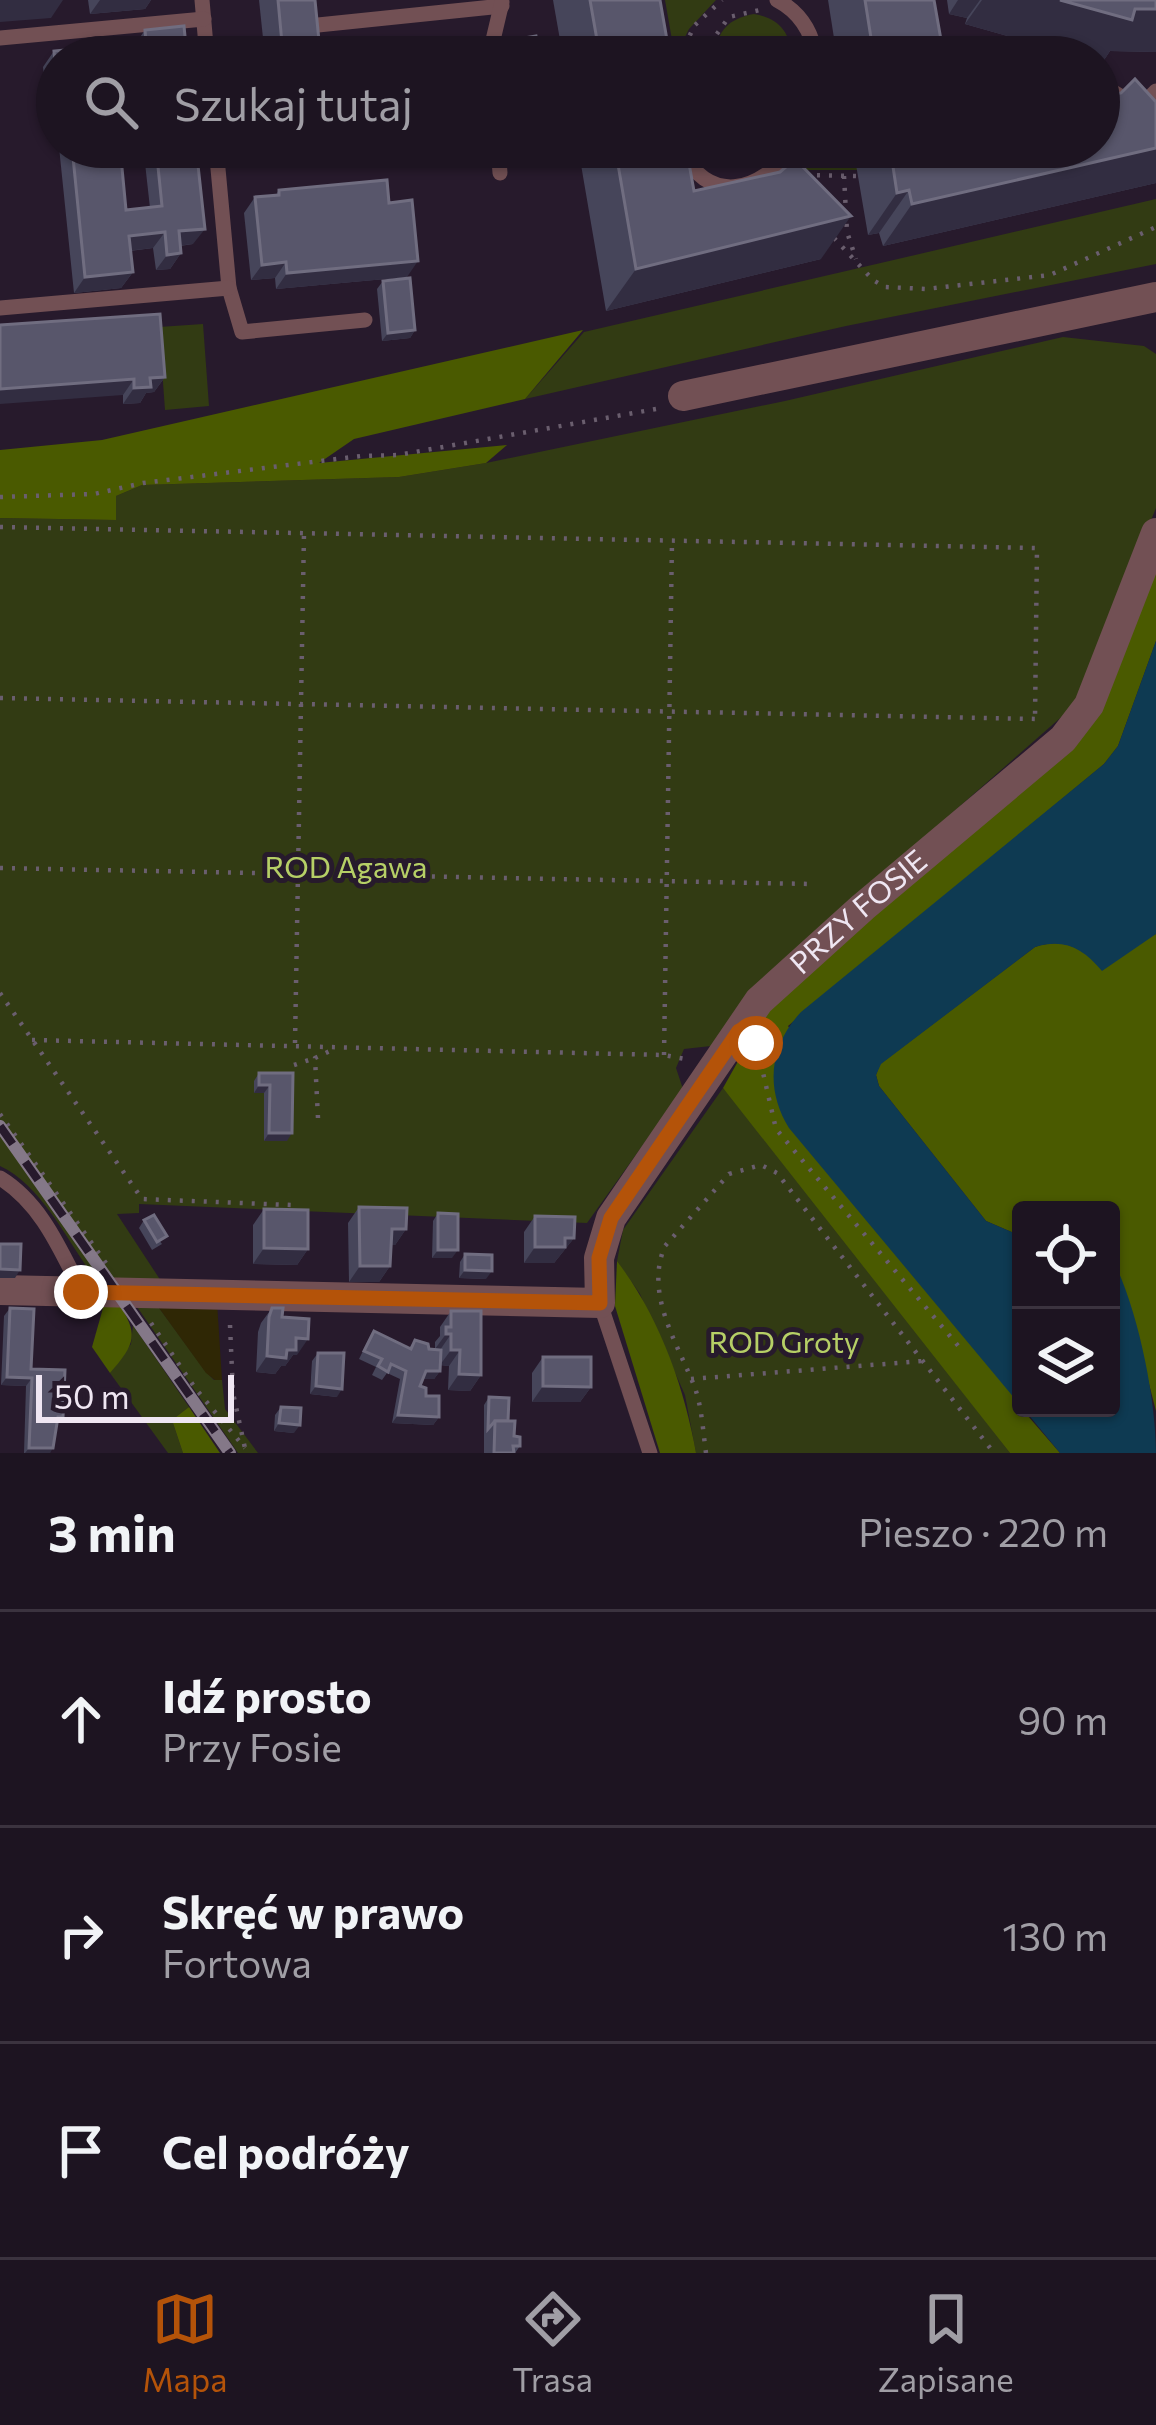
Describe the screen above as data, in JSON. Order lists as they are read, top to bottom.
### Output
{
  "streets": {
    "street": ["PRZY FOSIE"]
  },
  "parks": ["ROD Agawa", "ROD Groty"],
  "scale_bar": "50 m",
  "page": {
    "search": "Szukaj tutaj",
    "scale": "50 m",
    "heading": ["3 min", "Pieszo · 220 m"],
    "list": [
      ["Idź prosto", "Przy Fosie", "90 m"],
      ["Skręć w prawo", "Fortowa", "130 m"],
      "Cel podróży"
    ],
    "nav": ["Mapa", "Trasa", "Zapisane"]
  }
}
